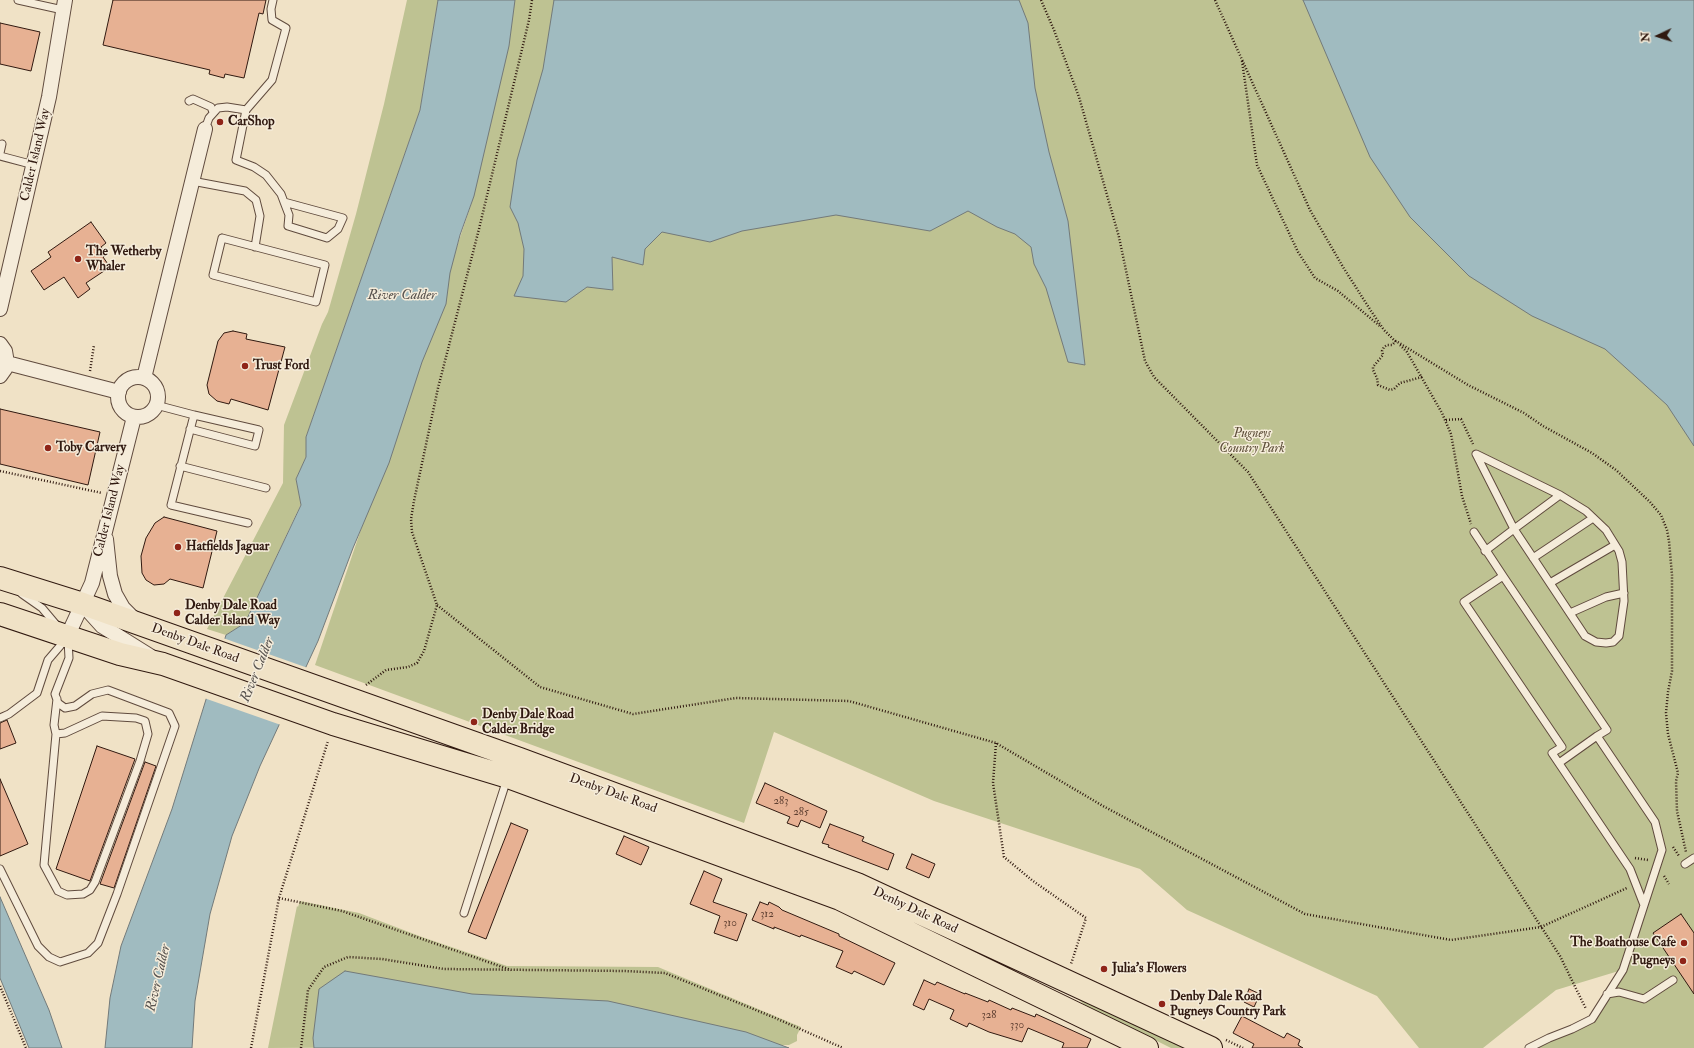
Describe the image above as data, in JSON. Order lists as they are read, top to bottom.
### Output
{
  "streets": {
    "main road": ["Denby Dale Road"],
    "street": ["Calder Island Way"]
  },
  "crossings": [
    ["Calder Island Way", "Denby Dale Road"]
  ],
  "water": ["River Calder"],
  "parks": ["Pugneys Country Park"],
  "places": [
    "CarShop",
    "The Wetherby Whaler",
    "Trust Ford",
    "Toby Carvery",
    "Hatfields Jaguar",
    "Denby Dale Road Calder Island Way",
    "Denby Dale Road Calder Bridge",
    "The Boathouse Cafe",
    "Pugneys",
    "Julia's Flowers",
    "Denby Dale Road Pugneys Country Park"
  ],
  "house_numbers": [
    "283",
    "285",
    "312",
    "310",
    "328",
    "330"
  ],
  "north": "left"
}
